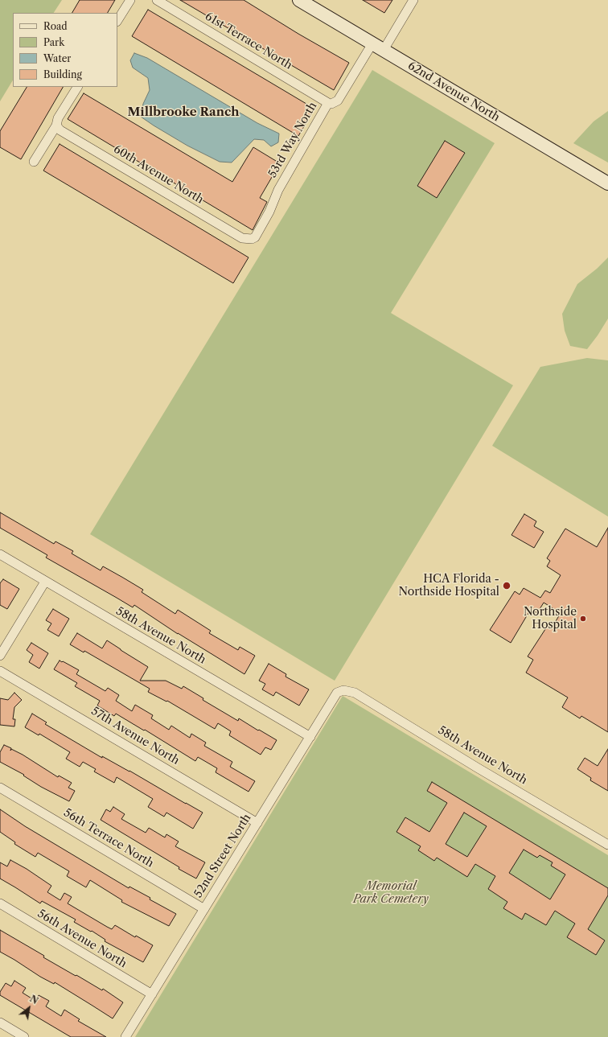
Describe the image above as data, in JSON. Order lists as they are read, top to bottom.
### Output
{
  "streets": {
    "street": [
      "61st Terrace North",
      "62nd Avenue North",
      "53rd Way North",
      "60th Avenue North",
      "58th Avenue North",
      "57th Avenue North",
      "56th Terrace North",
      "52nd Street North",
      "56th Avenue North"
    ]
  },
  "crossings": [
    ["61st Terrace North", "53rd Way North"],
    ["62nd Avenue North", "53rd Way North"],
    ["53rd Way North", "60th Avenue North"],
    ["58th Avenue North", "52nd Street North"],
    ["57th Avenue North", "52nd Street North"],
    ["56th Terrace North", "52nd Street North"],
    ["52nd Street North", "56th Avenue North"]
  ],
  "districts": ["Millbrooke Ranch"],
  "parks": ["Memorial Park Cemetery"],
  "places": ["HCA Florida - Northside Hospital", "Northside Hospital"],
  "legend": [
    "Road",
    "Park",
    "Water",
    "Building"
  ],
  "north": "top right"
}
